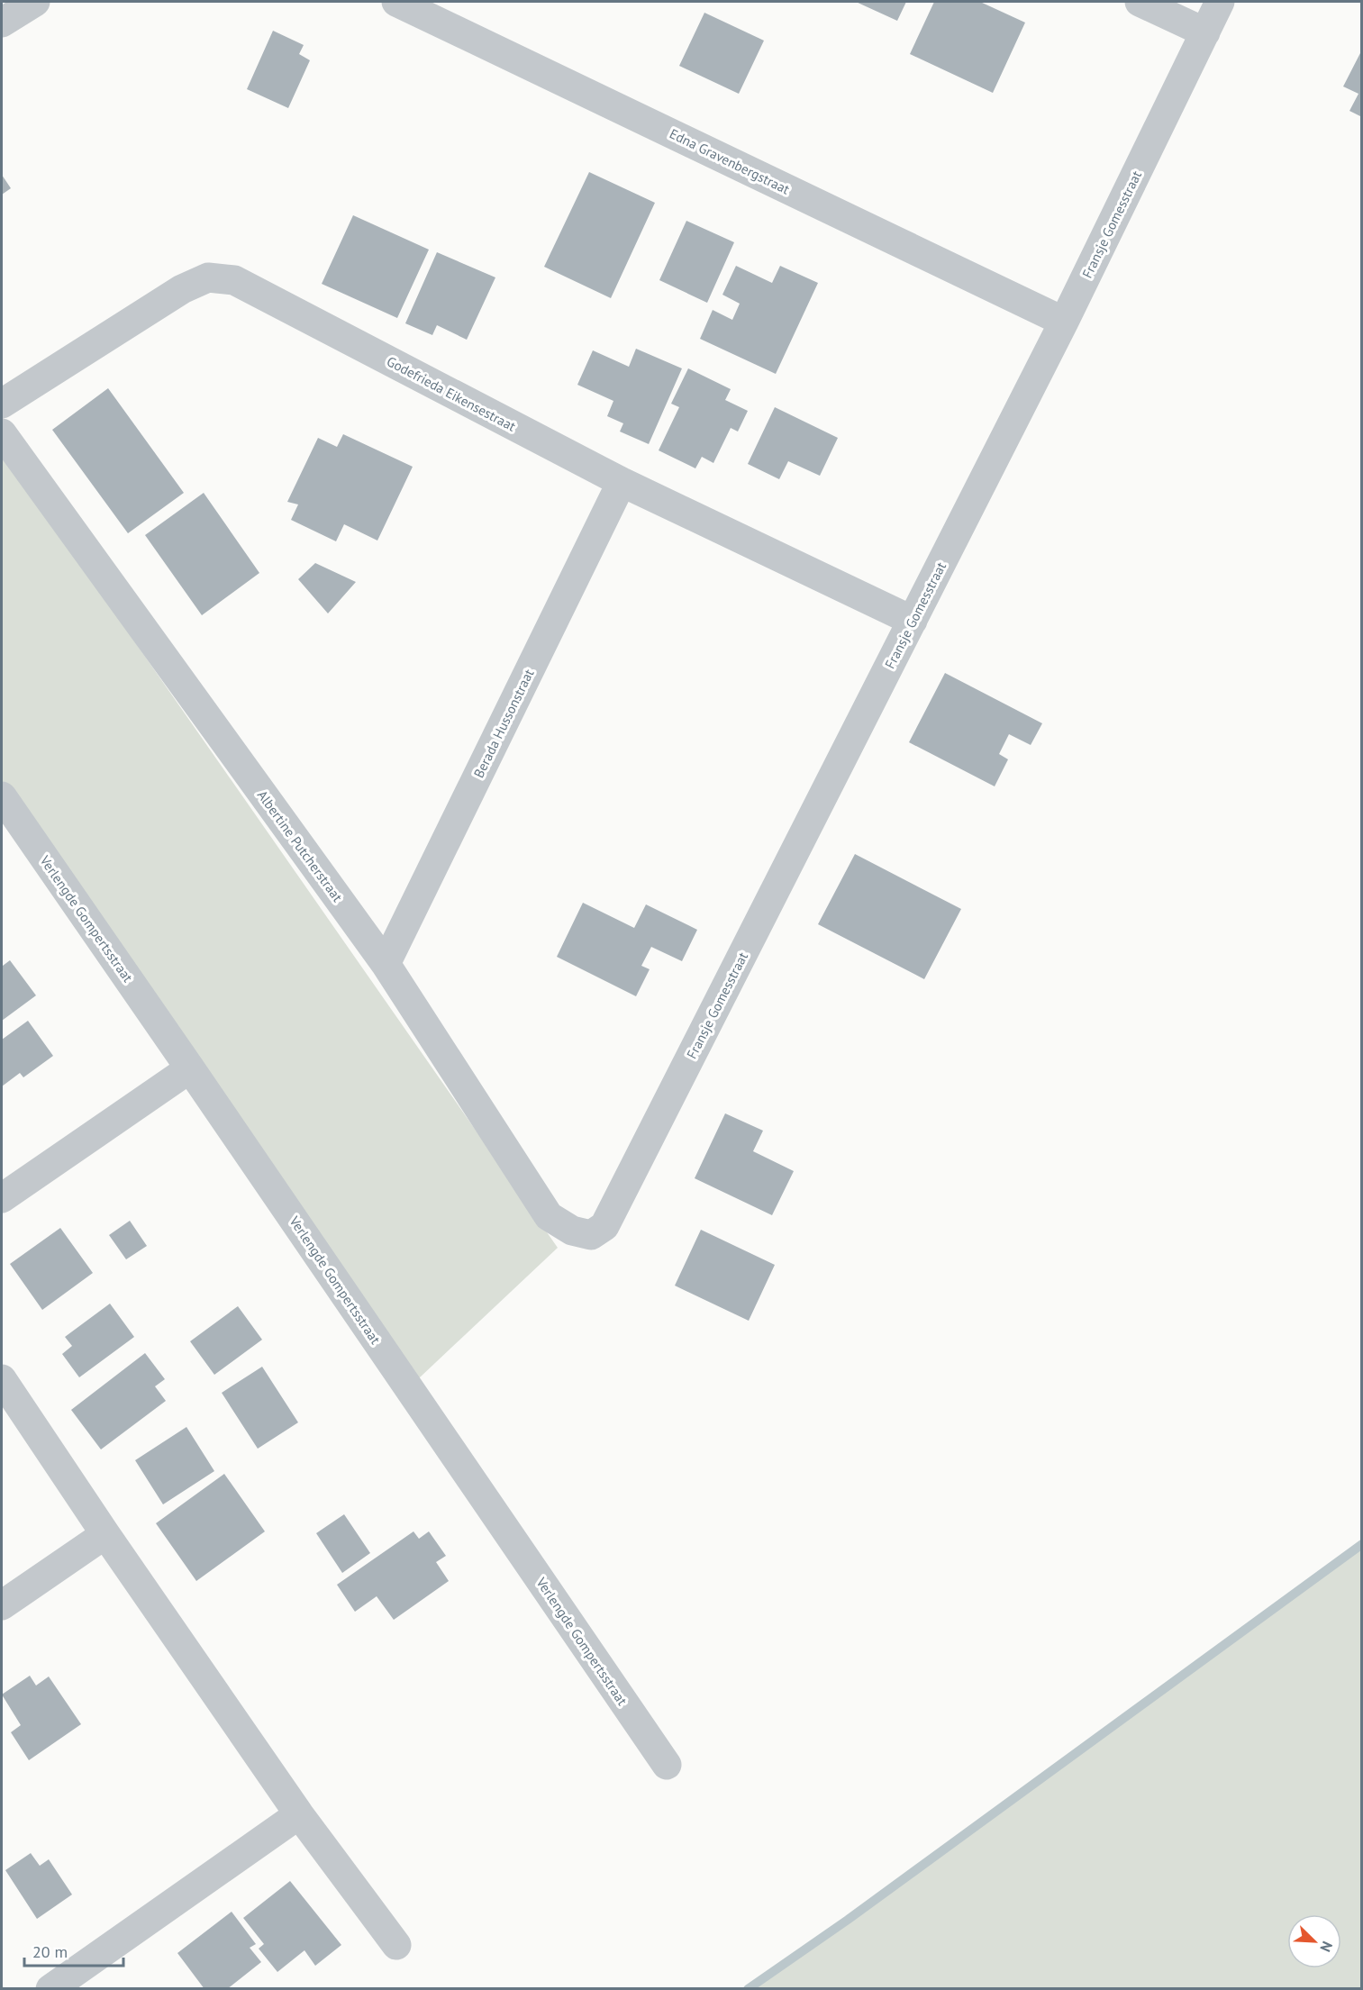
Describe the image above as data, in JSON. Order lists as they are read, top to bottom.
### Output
{
  "streets": {
    "street": [
      "Edna Gravenbergstraat",
      "Fransje Gomesstraat",
      "Godefrieda Eikensestraat",
      "Berada Hussonstraat",
      "Albertine Putcherstraat",
      "Verlengde Gompertsstraat"
    ]
  },
  "crossings": [
    ["Edna Gravenbergstraat", "Fransje Gomesstraat"],
    ["Fransje Gomesstraat", "Godefrieda Eikensestraat"],
    ["Fransje Gomesstraat", "Albertine Putcherstraat"],
    ["Godefrieda Eikensestraat", "Berada Hussonstraat"],
    ["Berada Hussonstraat", "Albertine Putcherstraat"]
  ],
  "scale_bar": "20 m",
  "north": "bottom right"
}
